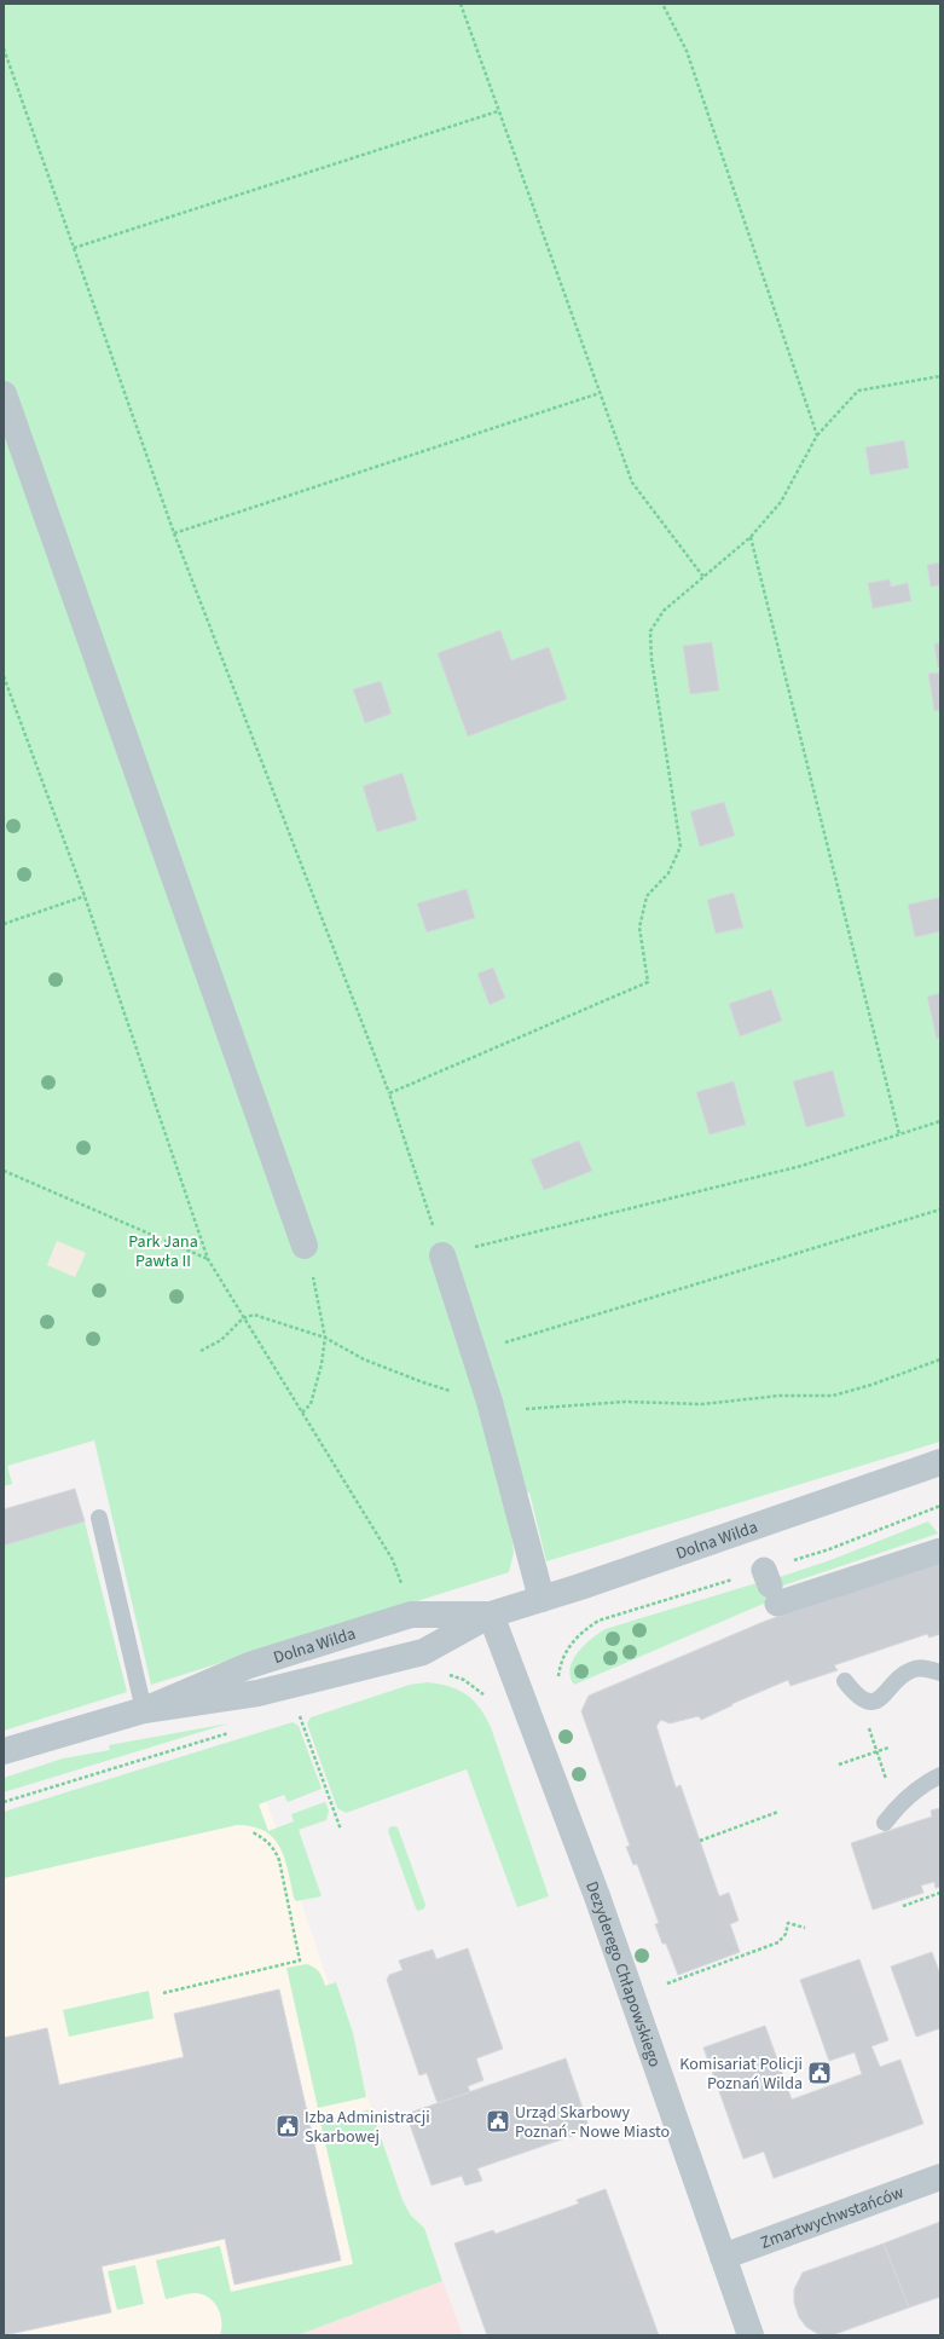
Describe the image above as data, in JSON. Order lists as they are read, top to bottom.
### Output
{
  "streets": {
    "street": ["Dolna Wilda", "Dezyderego Chłapowskiego", "Zmartwychwstańców"]
  },
  "crossings": [
    ["Dolna Wilda", "Dezyderego Chłapowskiego"],
    ["Dezyderego Chłapowskiego", "Zmartwychwstańców"]
  ],
  "parks": ["Park Jana Pawła II"],
  "places": {
    "public building": ["Komisariat Policji Poznań Wilda", "Urząd Skarbowy Poznań - Nowe Miasto", "Izba Administracji Skarbowej"]
  }
}
